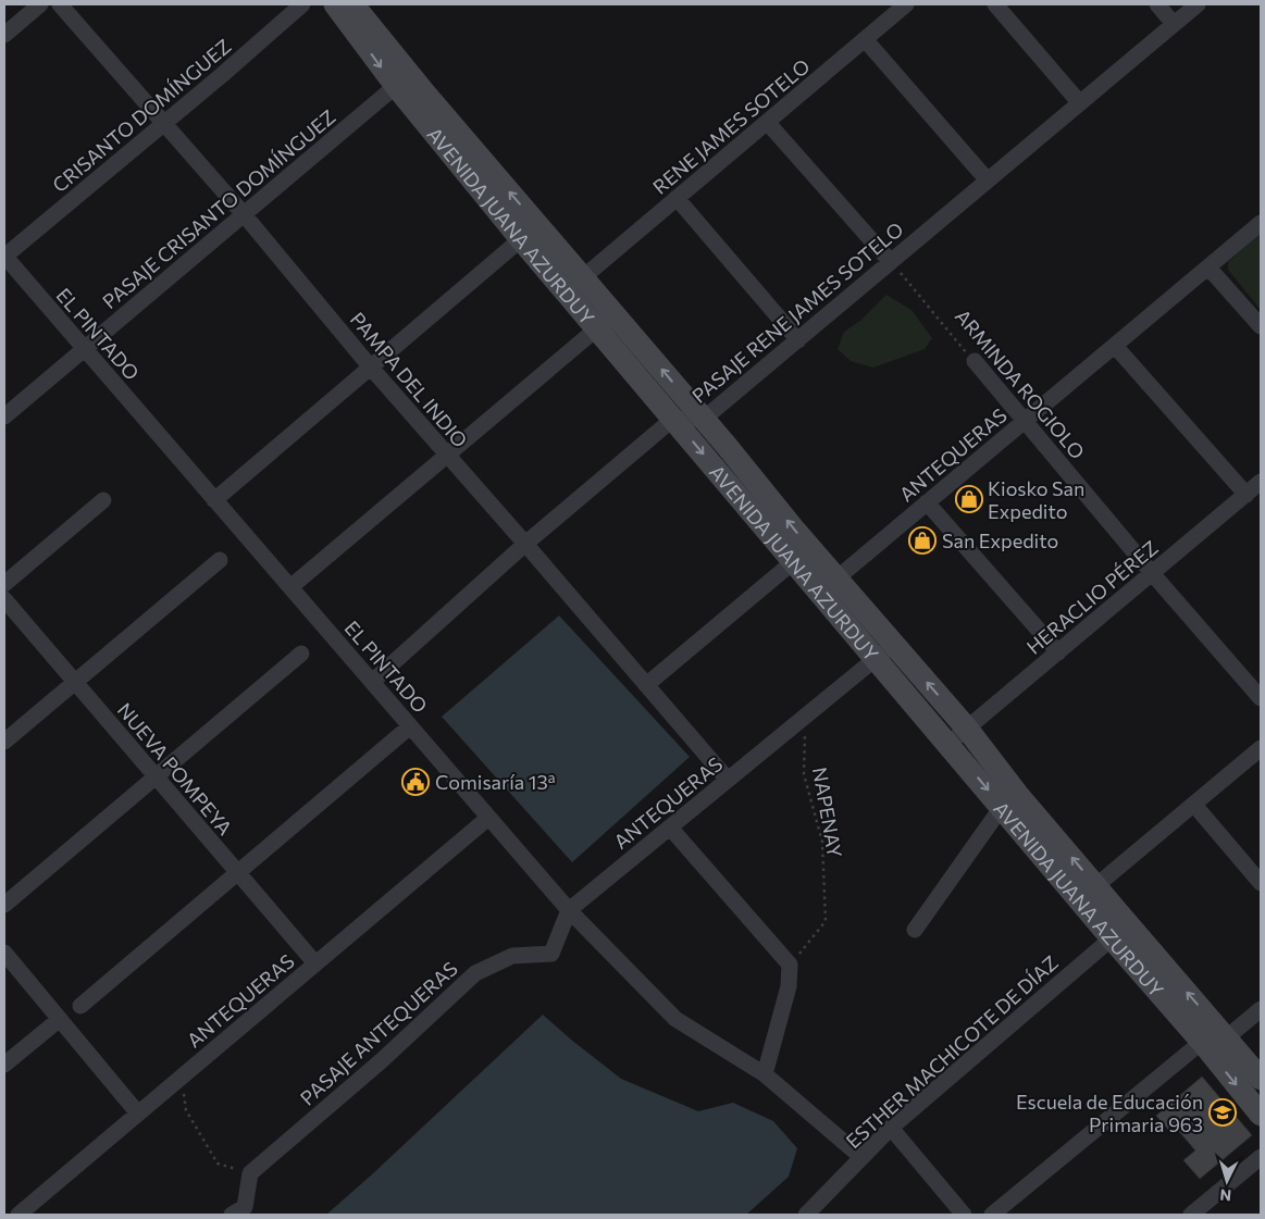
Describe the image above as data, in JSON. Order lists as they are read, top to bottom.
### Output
{
  "streets": {
    "main road": ["AVENIDA JUANA AZURDUY"],
    "street": [
      "CRISANTO DOMÍNGUEZ",
      "RENE JAMES SOTELO",
      "PASAJE CRISANTO DOMÍNGUEZ",
      "PASAJE RENE JAMES SOTELO",
      "EL PINTADO",
      "PAMPA DEL INDIO",
      "ARMINDA ROGIOLO",
      "ANTEQUERAS",
      "HERACLIO PÉREZ",
      "NUEVA POMPEYA",
      "PASAJE ANTEQUERAS",
      "ESTHER MACHICOTE DE DÍAZ"
    ],
    "path": ["NAPENAY"]
  },
  "crossings": [
    ["CRISANTO DOMÍNGUEZ", "EL PINTADO"],
    ["CRISANTO DOMÍNGUEZ", "PAMPA DEL INDIO"],
    ["RENE JAMES SOTELO", "AVENIDA JUANA AZURDUY"],
    ["PASAJE CRISANTO DOMÍNGUEZ", "AVENIDA JUANA AZURDUY"],
    ["PASAJE CRISANTO DOMÍNGUEZ", "EL PINTADO"],
    ["PASAJE CRISANTO DOMÍNGUEZ", "PAMPA DEL INDIO"],
    ["AVENIDA JUANA AZURDUY", "PASAJE RENE JAMES SOTELO"],
    ["AVENIDA JUANA AZURDUY", "ANTEQUERAS"],
    ["AVENIDA JUANA AZURDUY", "HERACLIO PÉREZ"],
    ["AVENIDA JUANA AZURDUY", "ESTHER MACHICOTE DE DÍAZ"],
    ["PASAJE RENE JAMES SOTELO", "ARMINDA ROGIOLO"],
    ["EL PINTADO", "ANTEQUERAS"],
    ["EL PINTADO", "PASAJE ANTEQUERAS"],
    ["EL PINTADO", "ESTHER MACHICOTE DE DÍAZ"],
    ["PAMPA DEL INDIO", "ANTEQUERAS"],
    ["ARMINDA ROGIOLO", "ANTEQUERAS"],
    ["ARMINDA ROGIOLO", "HERACLIO PÉREZ"],
    ["ANTEQUERAS", "NUEVA POMPEYA"],
    ["ANTEQUERAS", "NAPENAY"],
    ["ANTEQUERAS", "PASAJE ANTEQUERAS"]
  ],
  "places": {
    "shop": ["Kiosko San Expedito", "San Expedito"],
    "public building": ["Comisaría 13ª"],
    "school or university": ["Escuela de Educación Primaria 963"]
  },
  "north": "bottom"
}
